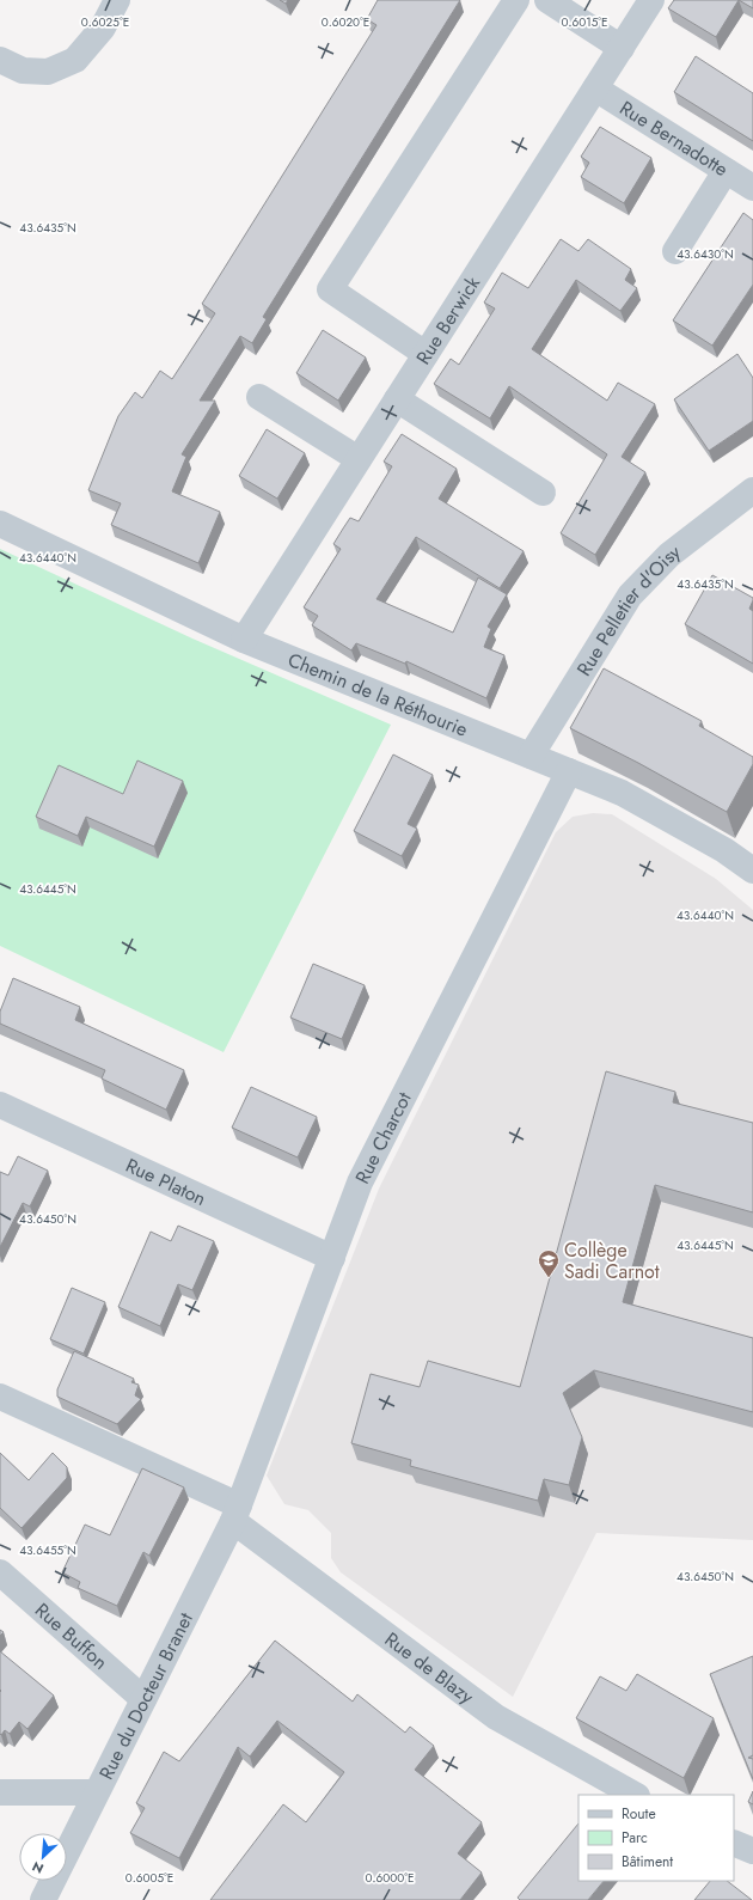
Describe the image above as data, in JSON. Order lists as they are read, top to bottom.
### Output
{
  "streets": {
    "street": [
      "Rue Bernadotte",
      "Rue Berwick",
      "Rue Pelletier d'Oisy",
      "Chemin de la Réthourie",
      "Rue Charcot",
      "Rue Platon",
      "Rue Buffon",
      "Rue de Blazy",
      "Rue du Docteur Branet"
    ]
  },
  "crossings": [
    ["Rue Bernadotte", "Rue Berwick"],
    ["Rue Berwick", "Chemin de la Réthourie"],
    ["Rue Pelletier d'Oisy", "Chemin de la Réthourie"],
    ["Chemin de la Réthourie", "Rue Charcot"],
    ["Rue Charcot", "Rue Platon"],
    ["Rue Charcot", "Rue de Blazy"],
    ["Rue Charcot", "Rue du Docteur Branet"],
    ["Rue Buffon", "Rue du Docteur Branet"],
    ["Rue de Blazy", "Rue du Docteur Branet"]
  ],
  "places": {
    "school or university": ["Collège Sadi Carnot"]
  },
  "legend": ["Route", "Parc", "Bâtiment"],
  "north": "bottom left",
  "coordinates": [
    "0.6025°E",
    "0.6020°E",
    "0.6015°E",
    "43.6435°N",
    "43.6430°N",
    "43.6440°N",
    "43.6445°N",
    "43.6450°N",
    "43.6455°N",
    "0.6005°E",
    "0.6000°E"
  ]
}
